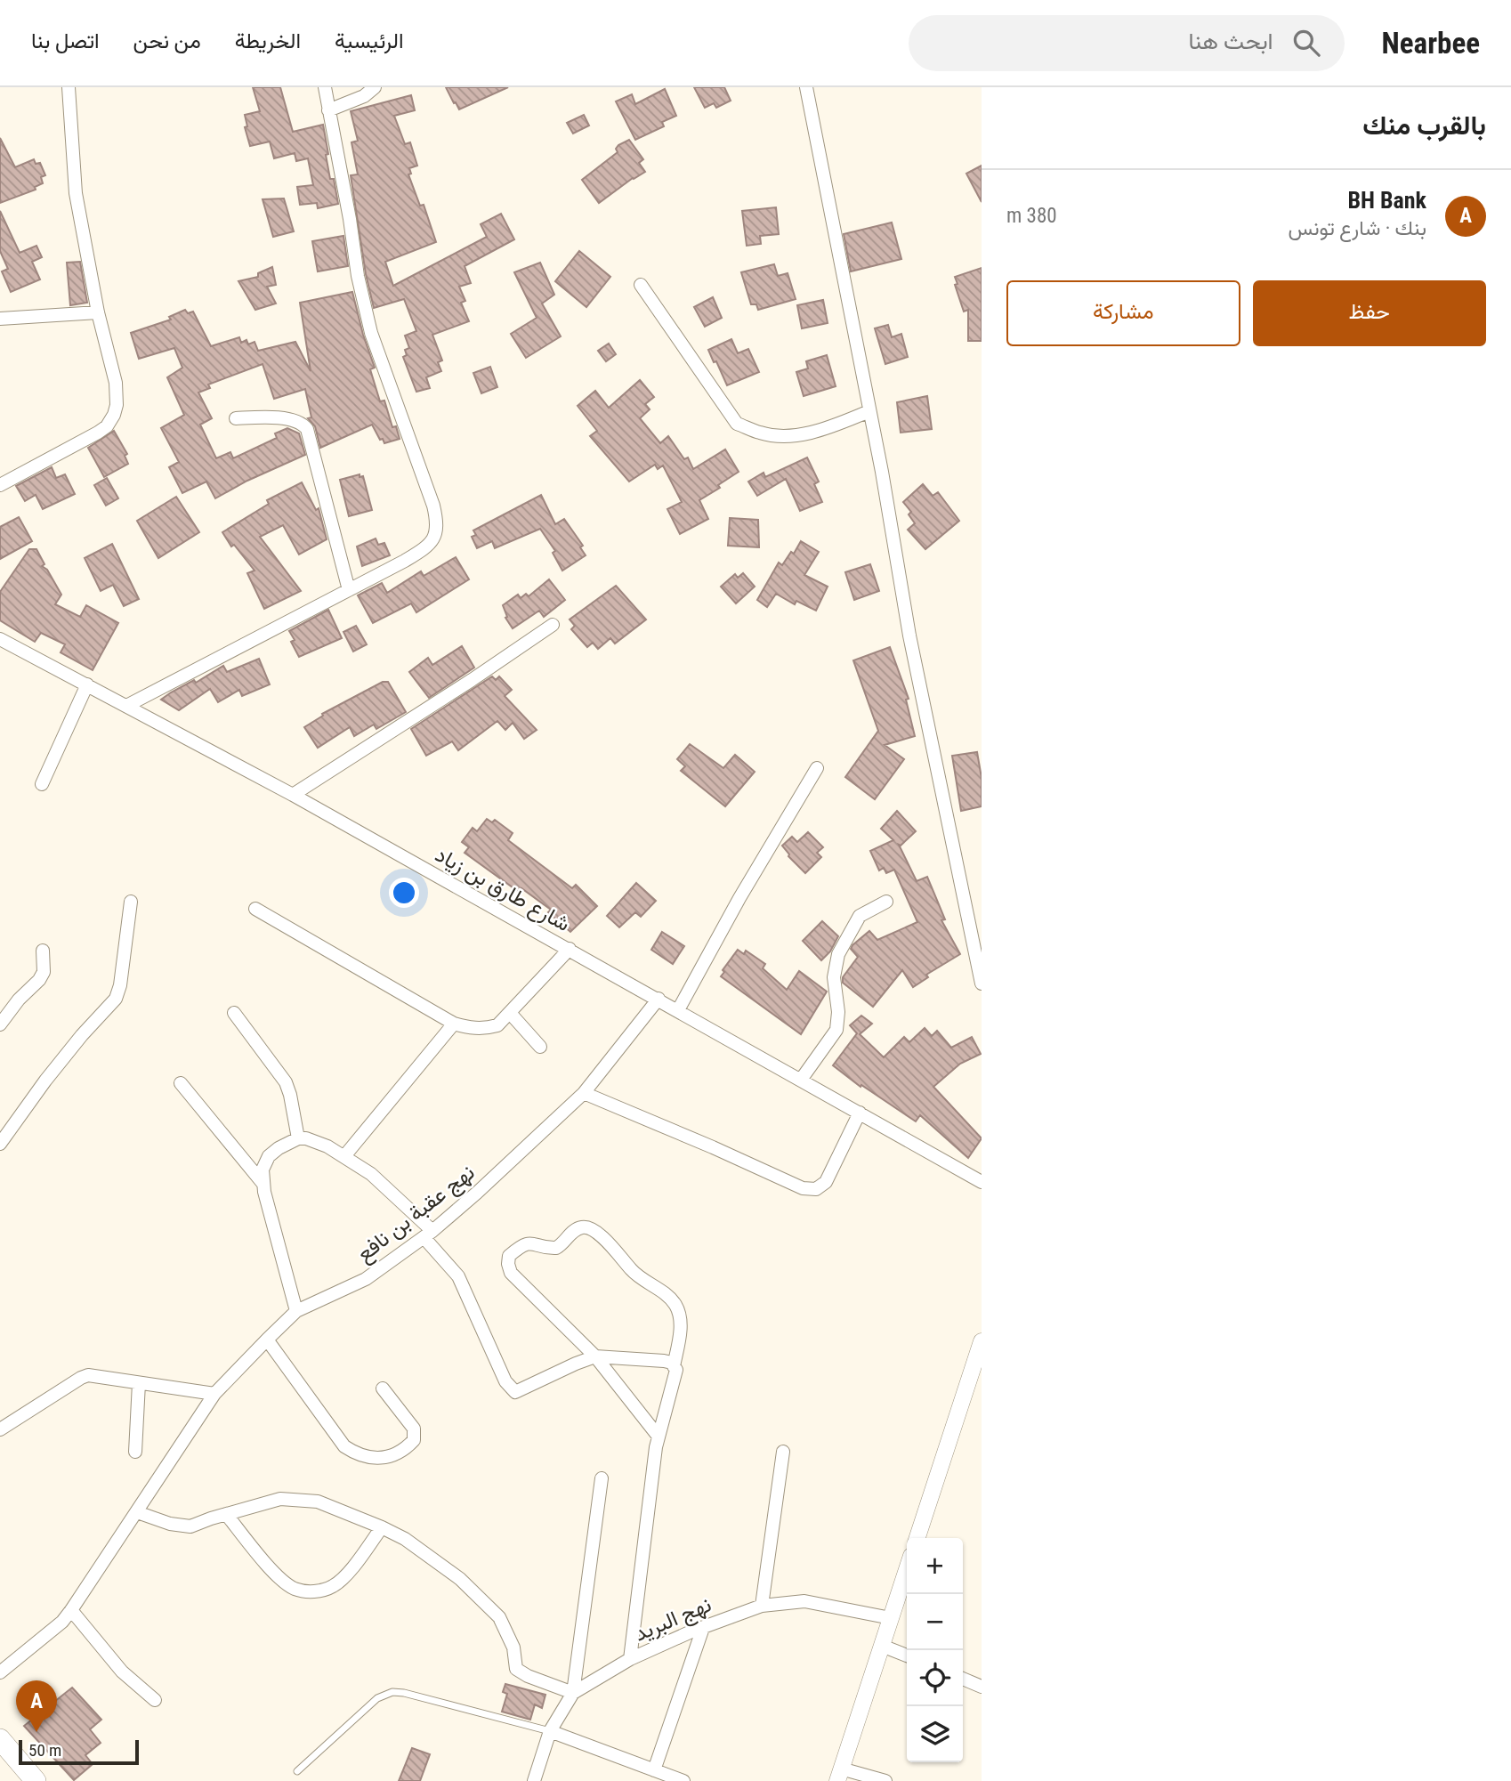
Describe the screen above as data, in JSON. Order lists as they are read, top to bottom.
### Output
{
  "streets": {
    "street": ["شارع طارق بن زياد", "نهج عقبة بن نافع", "نهج البريد"]
  },
  "crossings": [
    ["شارع طارق بن زياد", "نهج عقبة بن نافع"]
  ],
  "scale_bar": "50 m",
  "page": {
    "header": "Nearbee",
    "search": "ابحث هنا",
    "nav": [
      "الرئيسية",
      "الخريطة",
      "من نحن",
      "اتصل بنا"
    ],
    "heading": "بالقرب منك",
    "list": [
      {
        "mark": "A",
        "name": "BH Bank",
        "note": "بنك · شارع تونس",
        "value": "380 m"
      }
    ],
    "buttons": ["حفظ", "مشاركة"],
    "map_buttons": ["+", "−"],
    "pins": "A",
    "scale": "50 m"
  }
}
